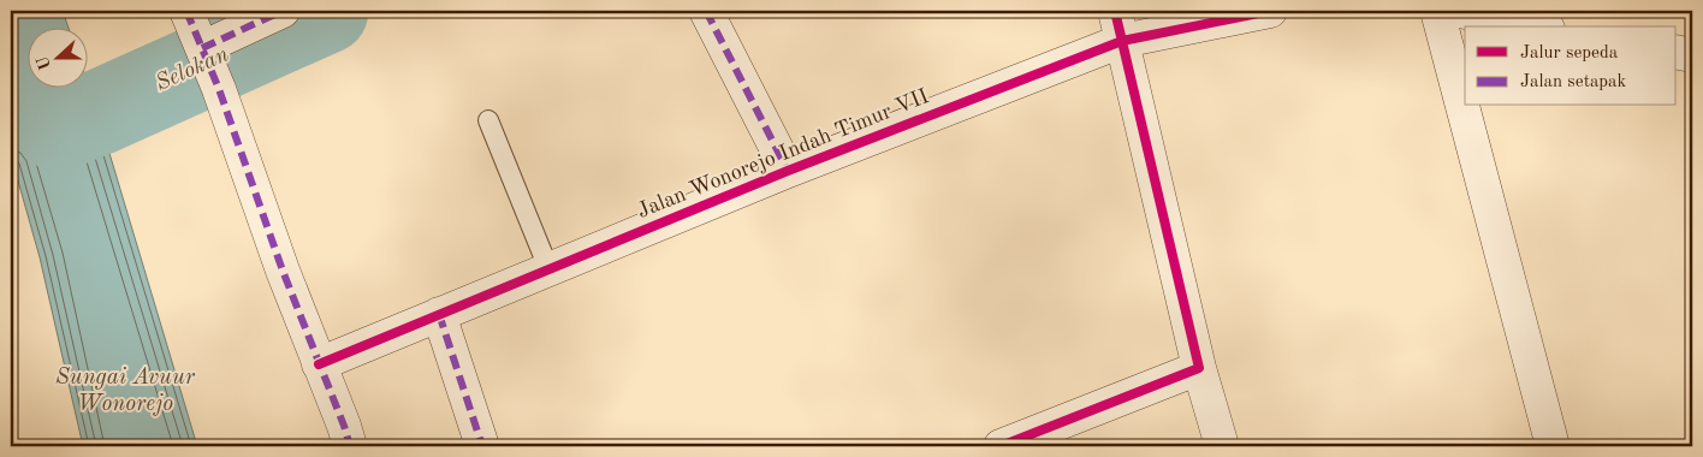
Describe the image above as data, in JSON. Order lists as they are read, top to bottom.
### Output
{
  "streets": {
    "street": ["Jalan Wonorejo Indah Timur VII"]
  },
  "water": ["Selokan", "Sungai Avuur Wonorejo"],
  "legend": ["Jalur sepeda", "Jalan setapak"],
  "north": "left"
}
